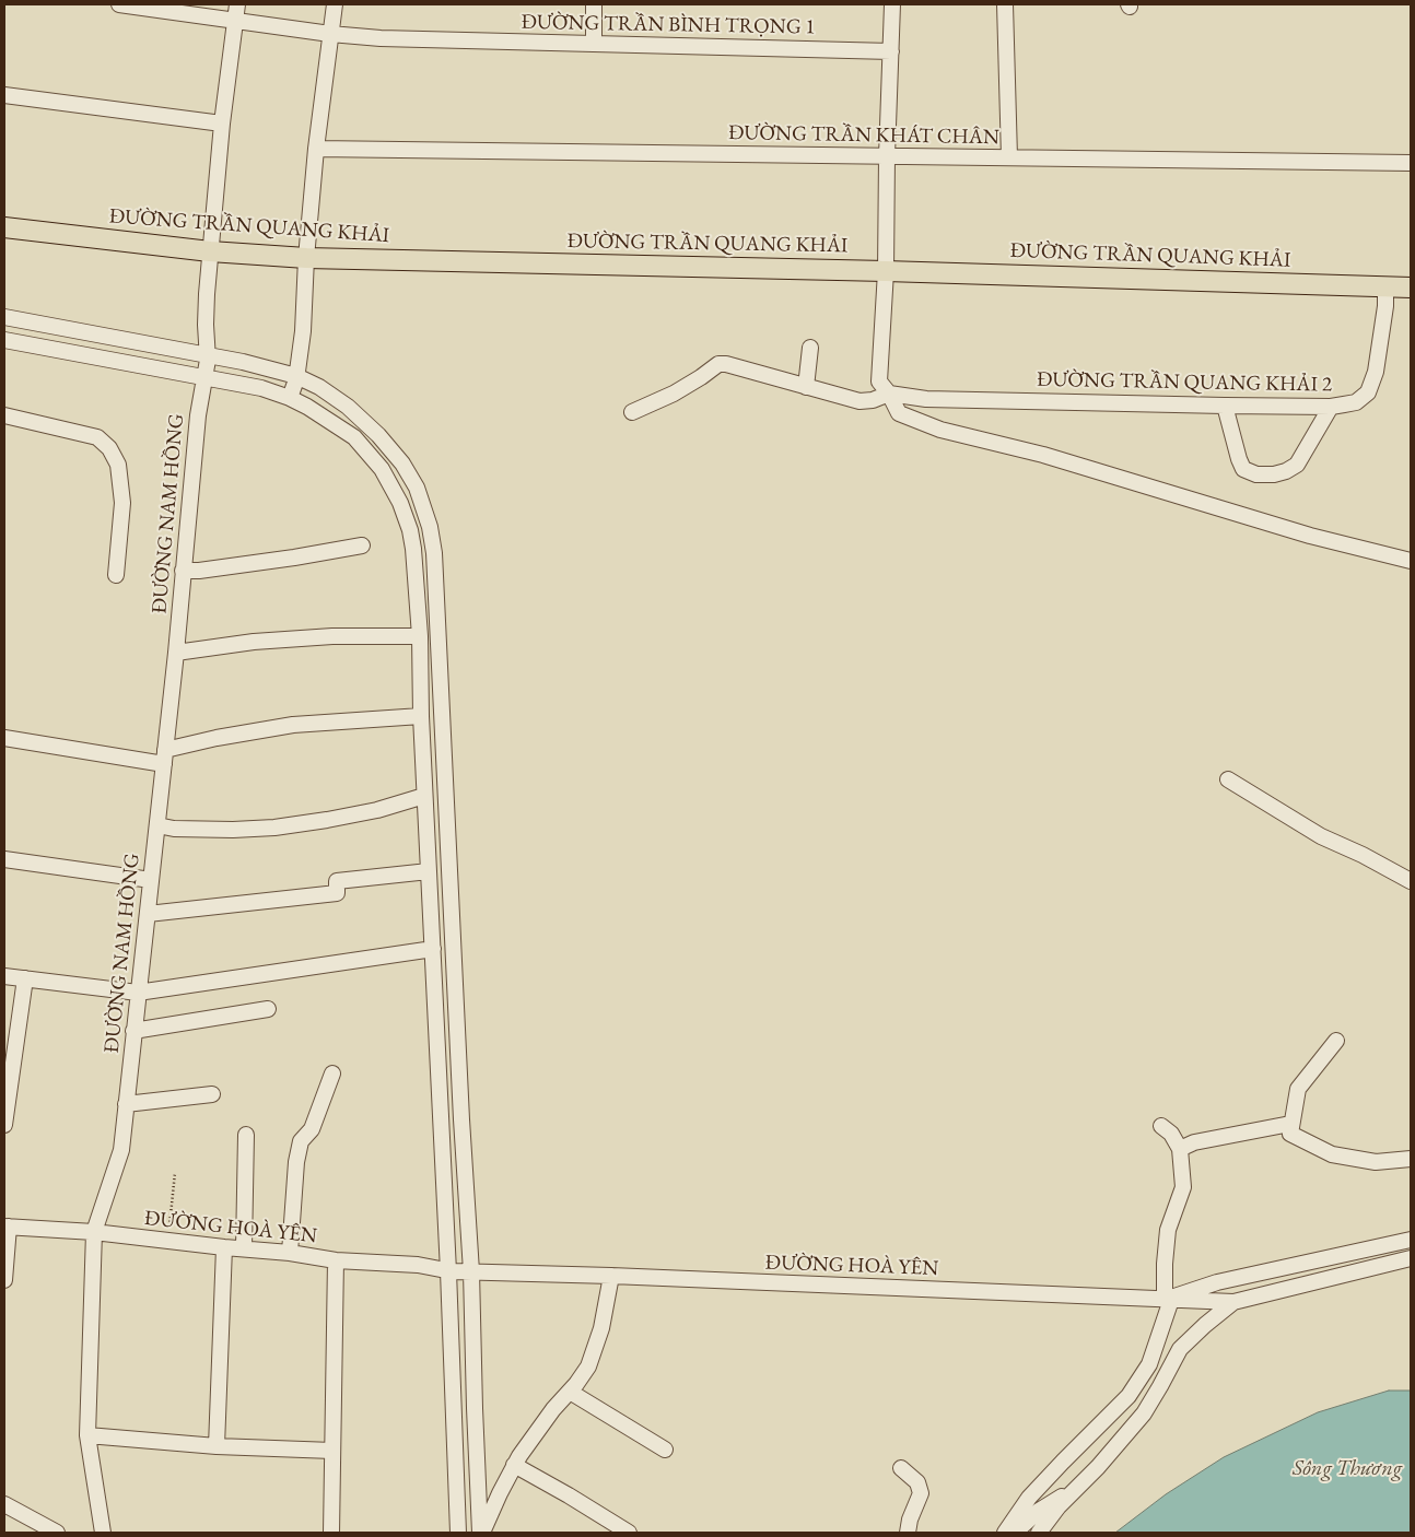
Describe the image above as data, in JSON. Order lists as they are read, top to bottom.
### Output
{
  "streets": {
    "main road": ["ĐƯỜNG TRẦN QUANG KHẢI"],
    "street": [
      "ĐƯỜNG TRẦN BÌNH TRỌNG 1",
      "ĐƯỜNG TRẦN KHÁT CHÂN",
      "ĐƯỜNG TRẦN QUANG KHẢI 2",
      "ĐƯỜNG NAM HỒNG",
      "ĐƯỜNG HOÀ YÊN"
    ]
  },
  "crossings": [
    ["ĐƯỜNG TRẦN BÌNH TRỌNG 1", "ĐƯỜNG NAM HỒNG"],
    ["ĐƯỜNG TRẦN QUANG KHẢI", "ĐƯỜNG TRẦN QUANG KHẢI 2"],
    ["ĐƯỜNG TRẦN QUANG KHẢI", "ĐƯỜNG NAM HỒNG"],
    ["ĐƯỜNG NAM HỒNG", "ĐƯỜNG HOÀ YÊN"]
  ],
  "water": ["Sông Thương"]
}
